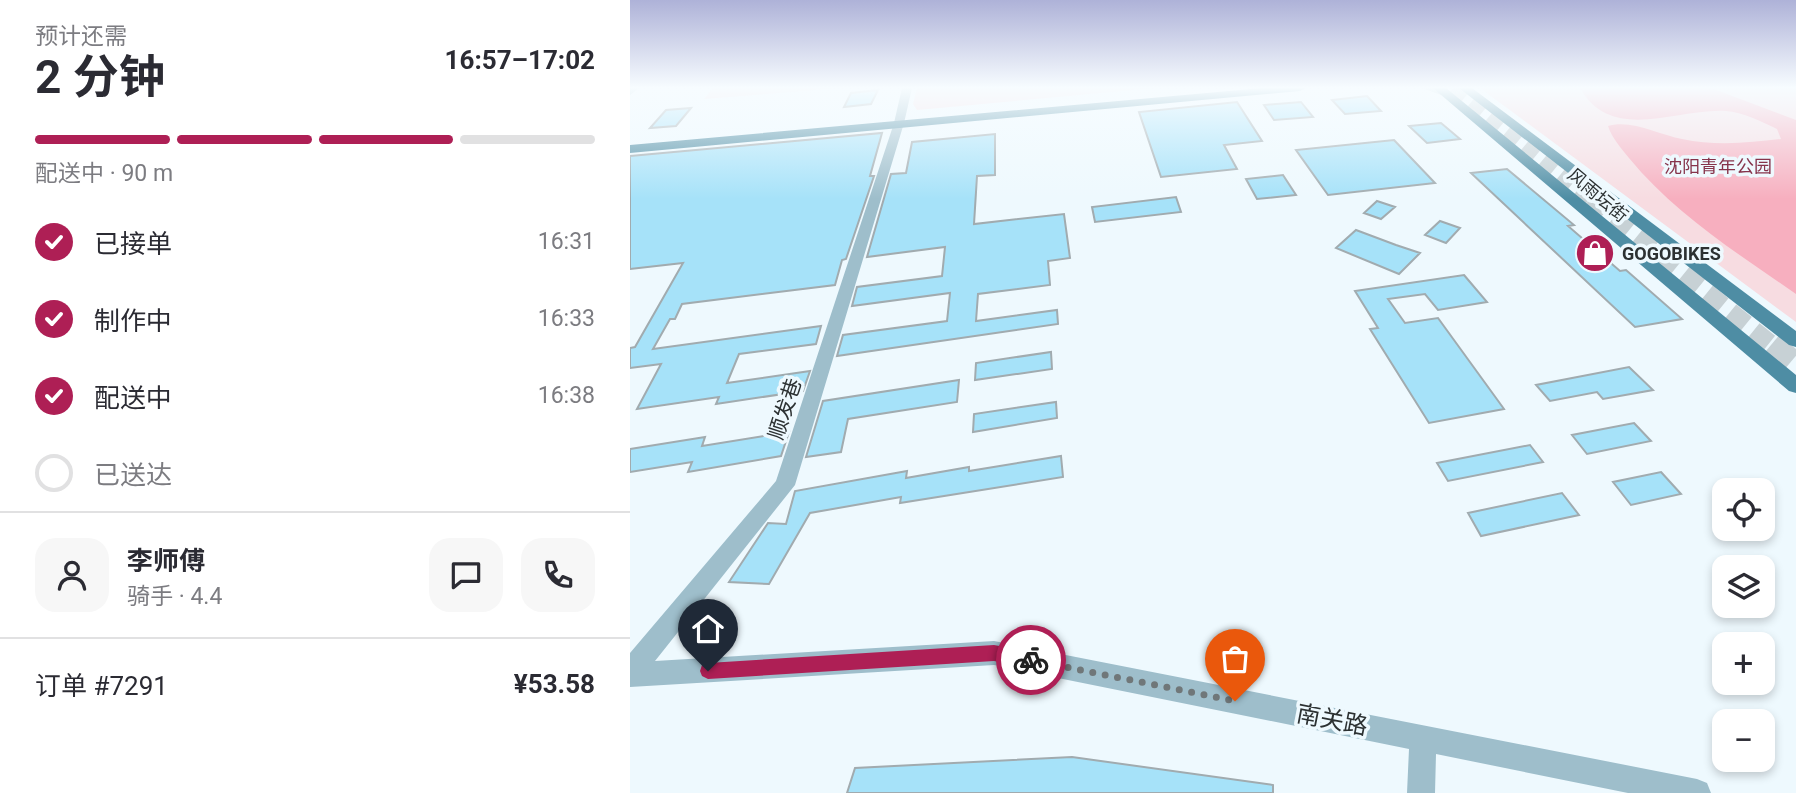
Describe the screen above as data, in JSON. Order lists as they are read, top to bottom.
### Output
{
  "streets": {
    "main road": ["风雨坛街"],
    "street": ["顺发巷", "南关路"]
  },
  "crossings": [
    ["顺发巷", "南关路"]
  ],
  "parks": ["沈阳青年公园"],
  "places": {
    "shop": ["GOGOBIKES"]
  },
  "page": {
    "heading": ["2 分钟", "预计还需", "16:57–17:02"],
    "panel": [
      "李师傅",
      "骑手 · 4.4",
      "订单 #7291",
      "¥53.58"
    ],
    "bar": "配送中 · 90 m",
    "list": [
      ["已接单", "16:31"],
      ["制作中", "16:33"],
      ["配送中", "16:38"],
      "已送达"
    ],
    "map_buttons": ["+", "−"]
  }
}
